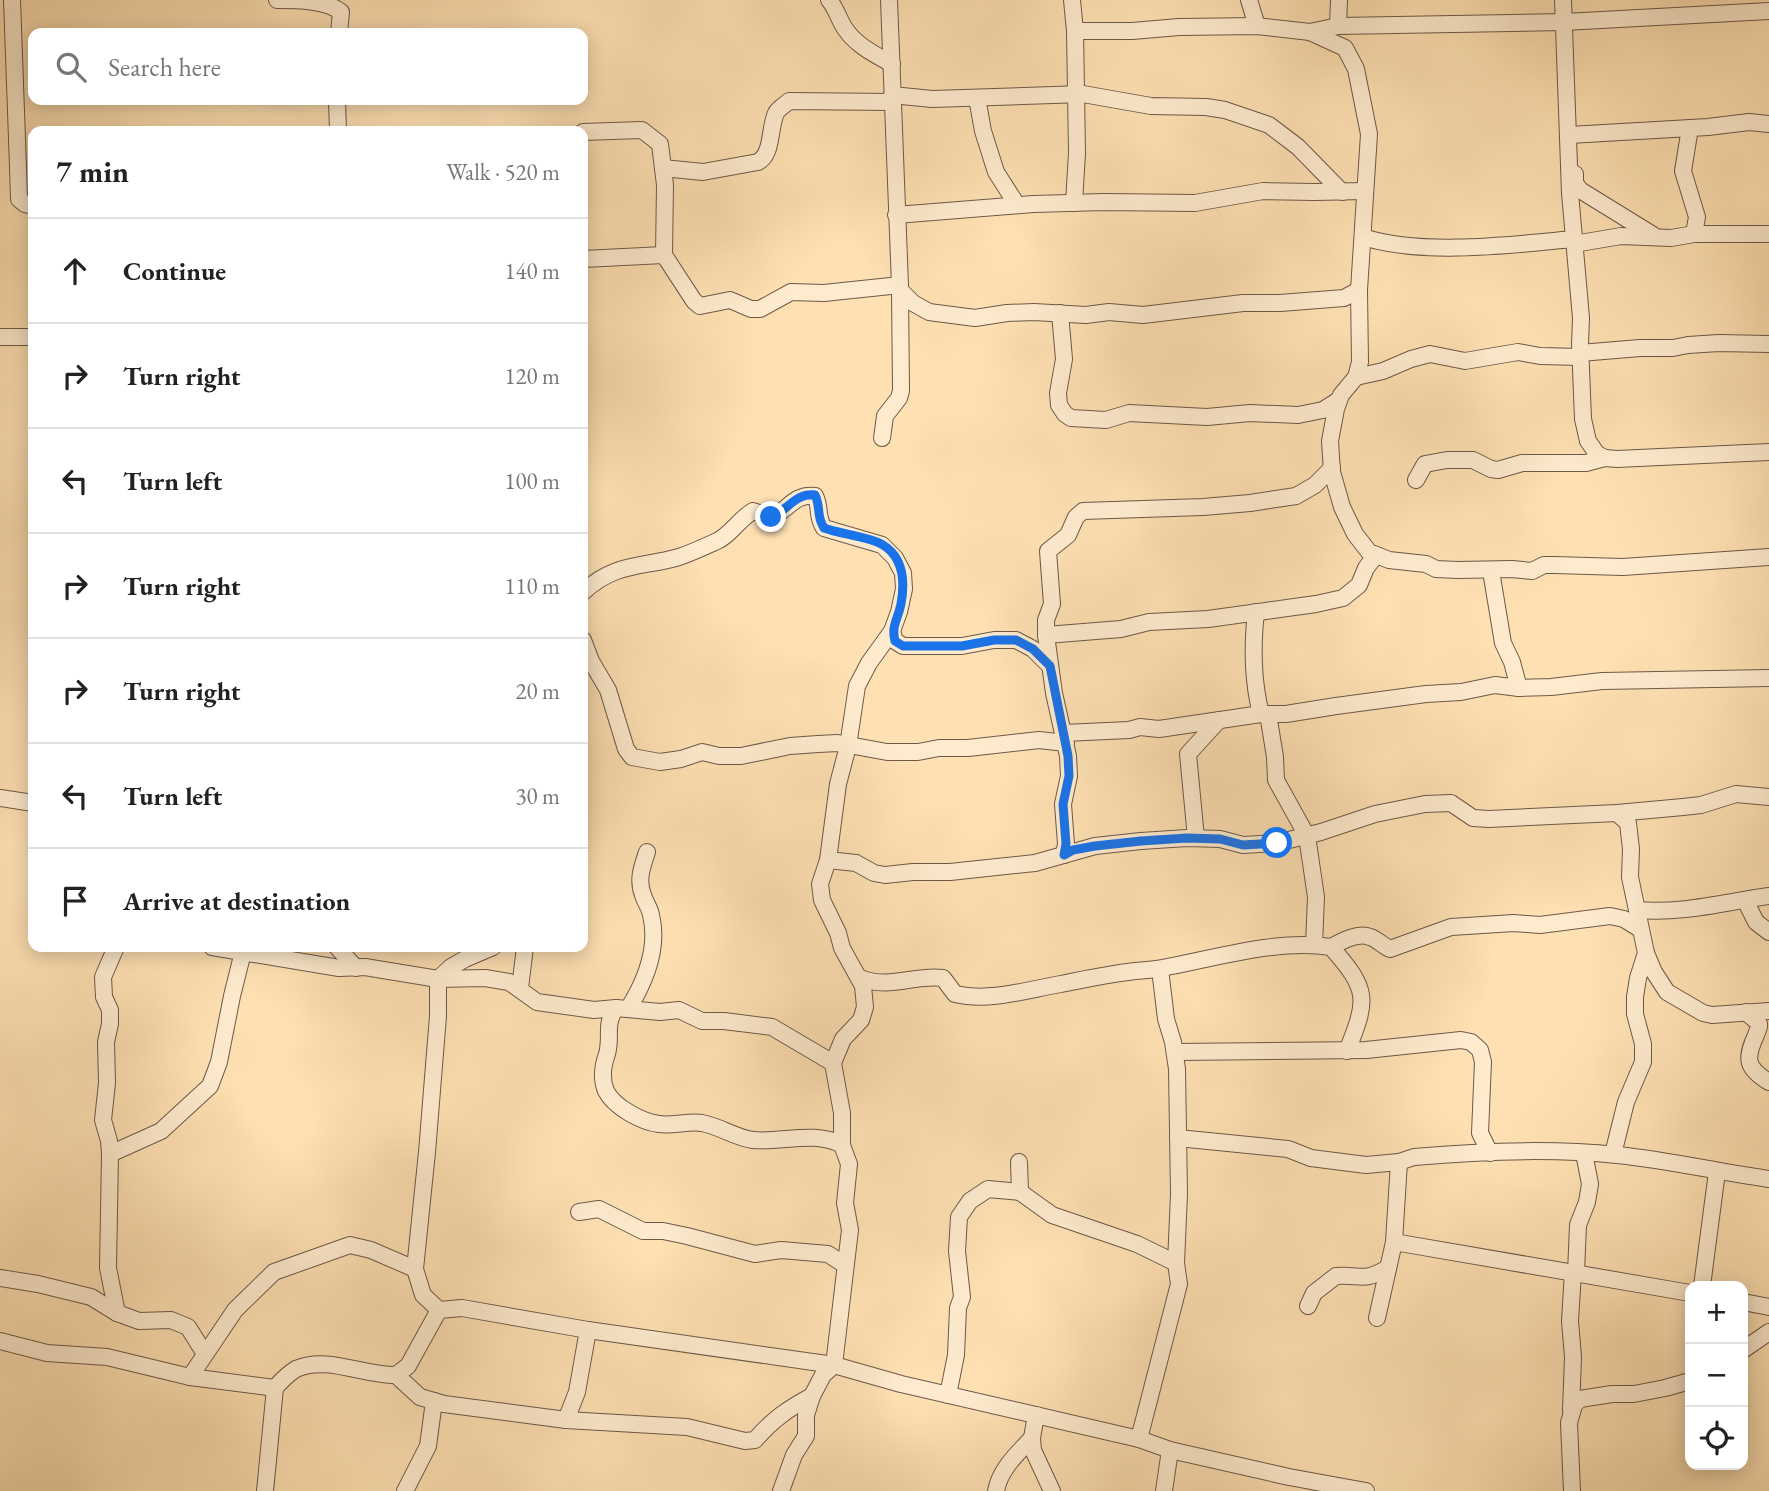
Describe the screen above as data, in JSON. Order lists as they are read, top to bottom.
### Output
{
  "page": {
    "search": "Search here",
    "heading": ["7 min", "Walk · 520 m"],
    "list": [
      ["Continue", "140 m"],
      ["Turn right", "120 m"],
      ["Turn left", "100 m"],
      ["Turn right", "110 m"],
      ["Turn right", "20 m"],
      ["Turn left", "30 m"],
      "Arrive at destination"
    ],
    "map_buttons": ["+", "−"]
  }
}
